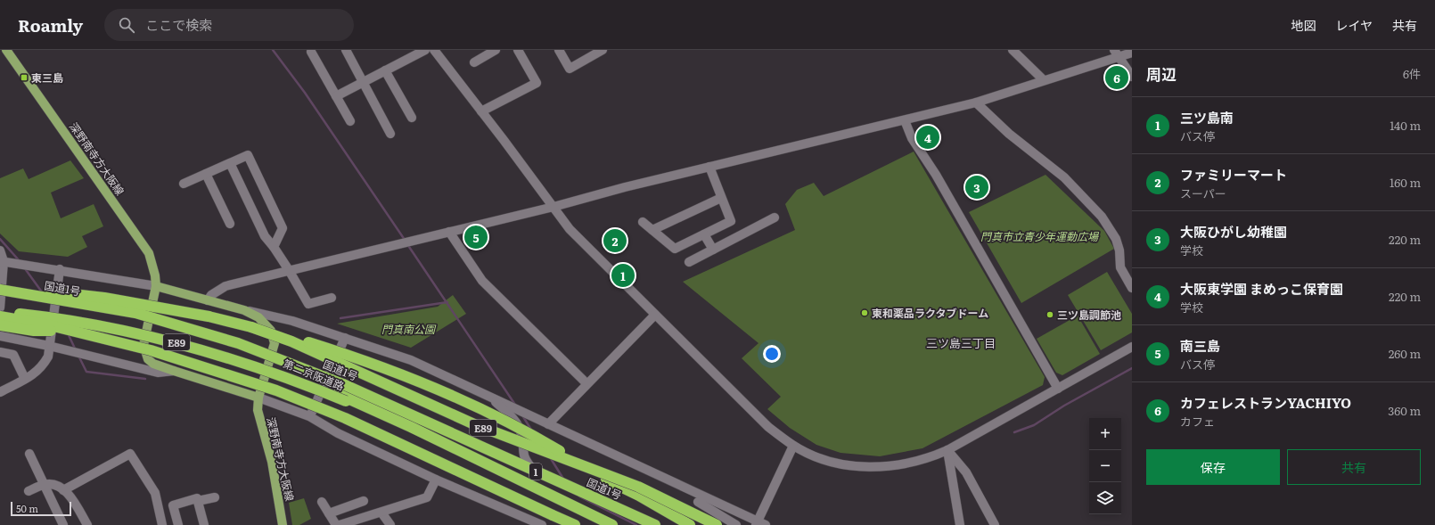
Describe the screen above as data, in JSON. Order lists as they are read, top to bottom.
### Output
{
  "streets": {
    "highway": [
      "国道1号",
      "E89",
      "第二京阪道路",
      "1"
    ],
    "main road": ["深野南寺方大阪線"]
  },
  "crossings": [
    ["国道1号", "E89"]
  ],
  "districts": ["三ツ島三丁目"],
  "parks": ["門真市立青少年運動広場", "門真南公園"],
  "places": {
    "transit": ["東三島"],
    "other": ["東和薬品ラクタブドーム", "三ツ島調節池"]
  },
  "scale_bar": "50 m",
  "page": {
    "header": "Roamly",
    "search": "ここで検索",
    "nav": ["地図", "レイヤ", "共有"],
    "heading": ["周辺", "6件"],
    "pins": [
      "6",
      "4",
      "3",
      "5",
      "2",
      "1"
    ],
    "list": [
      {
        "mark": "1",
        "name": "三ツ島南",
        "note": "バス停",
        "value": "140 m"
      },
      {
        "mark": "2",
        "name": "ファミリーマート",
        "note": "スーパー",
        "value": "160 m"
      },
      {
        "mark": "3",
        "name": "大阪ひがし幼稚園",
        "note": "学校",
        "value": "220 m"
      },
      {
        "mark": "4",
        "name": "大阪東学園 まめっこ保育園",
        "note": "学校",
        "value": "220 m"
      },
      {
        "mark": "5",
        "name": "南三島",
        "note": "バス停",
        "value": "260 m"
      },
      {
        "mark": "6",
        "name": "カフェレストランYACHIYO",
        "note": "カフェ",
        "value": "360 m"
      }
    ],
    "map_buttons": ["+", "−"],
    "buttons": ["保存", "共有"],
    "scale": "50 m"
  }
}
